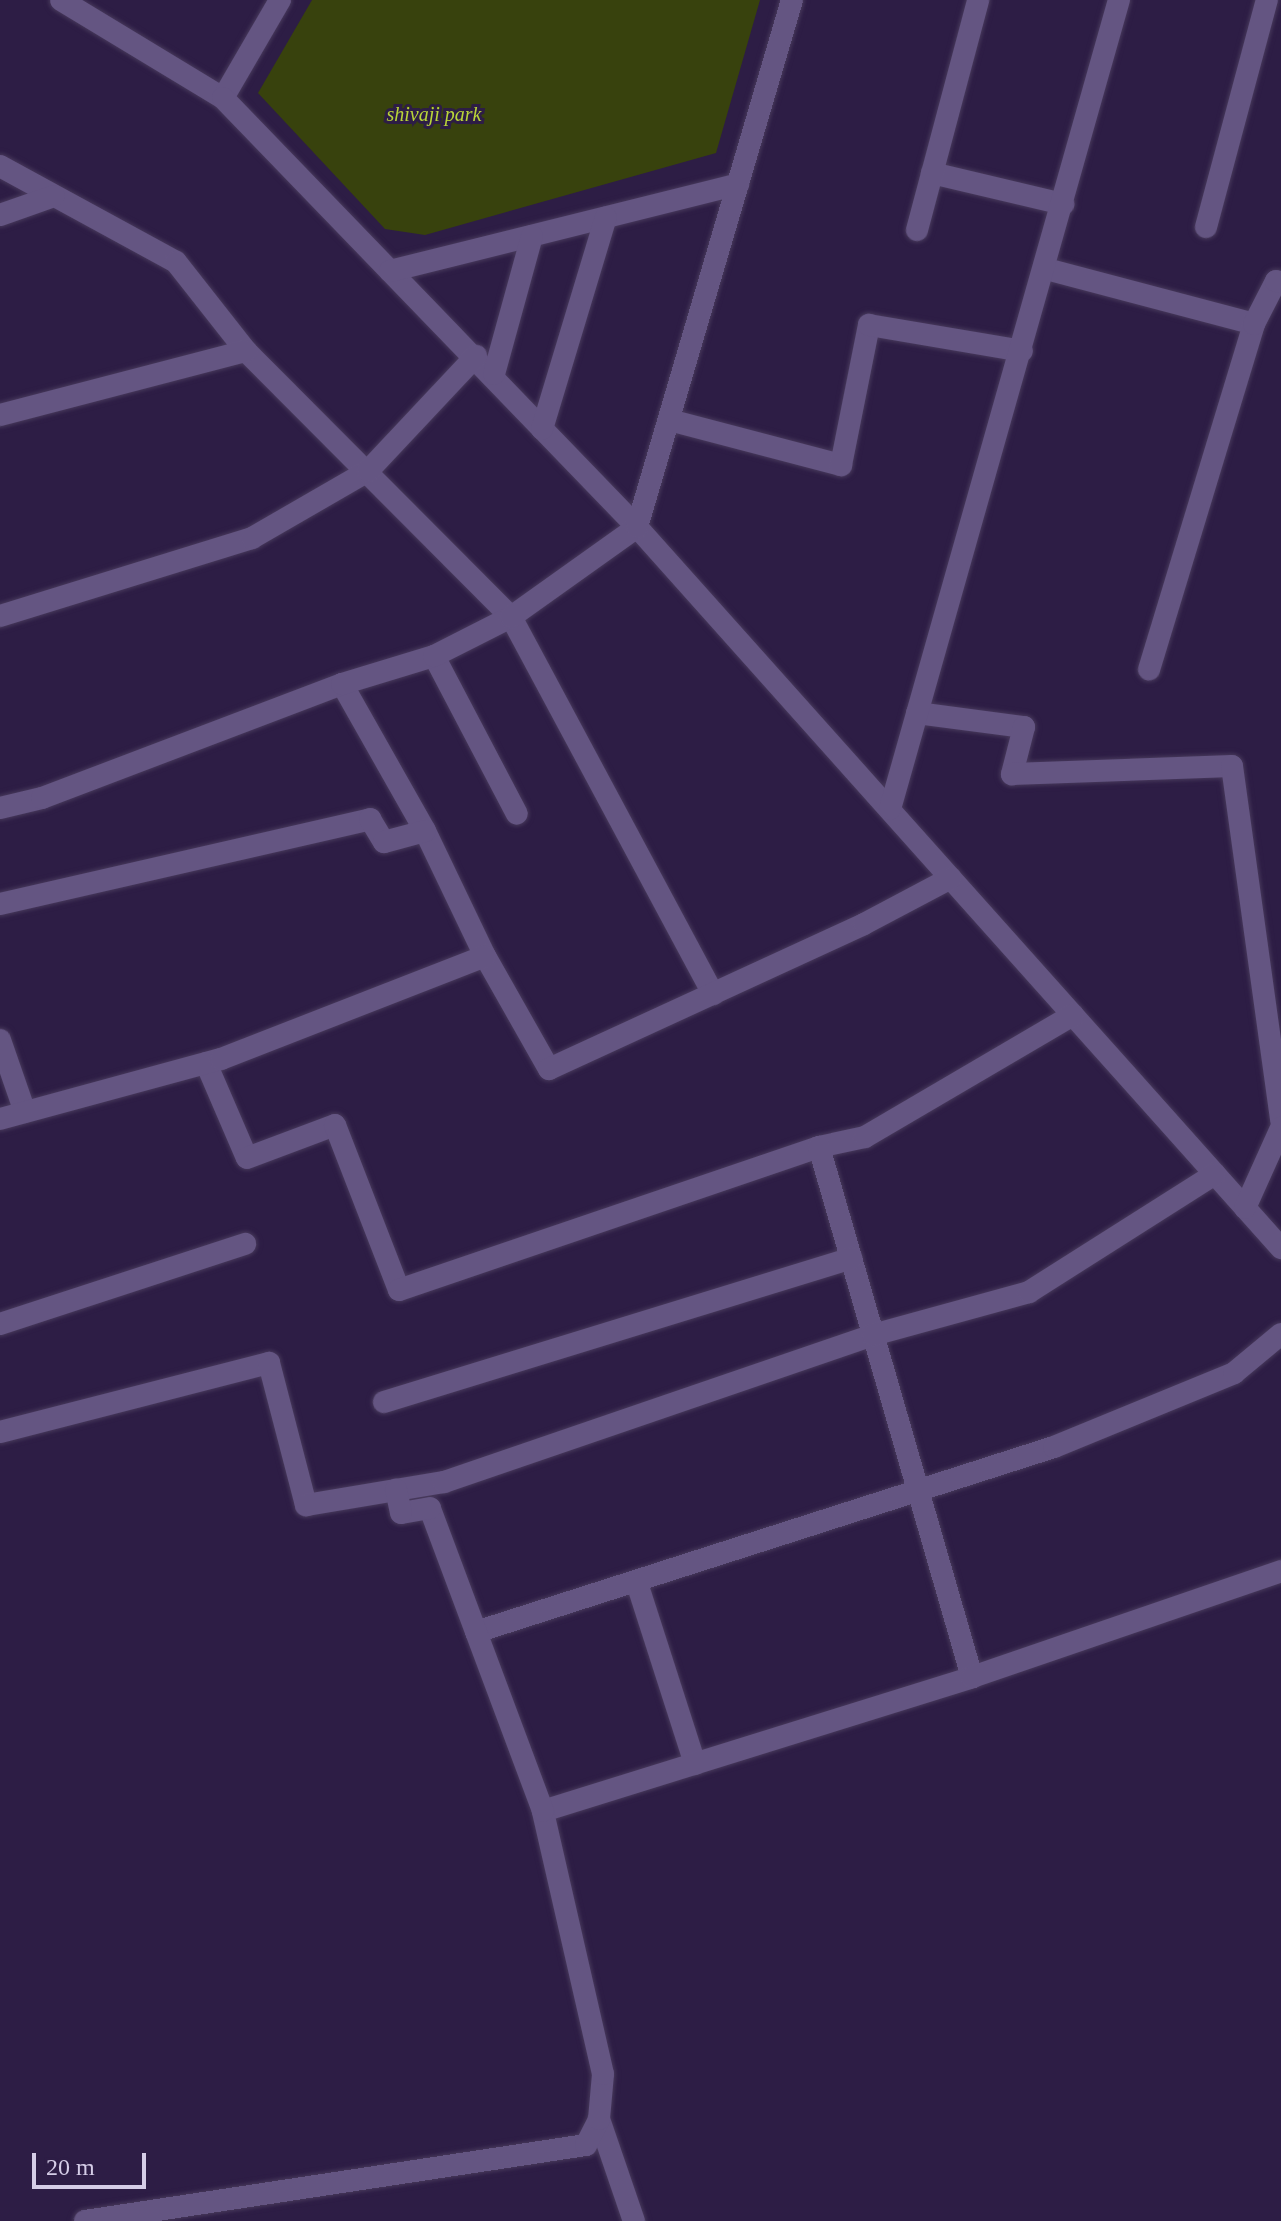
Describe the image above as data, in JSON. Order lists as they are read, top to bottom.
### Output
{
  "parks": ["shivaji park"],
  "scale_bar": "20 m"
}
